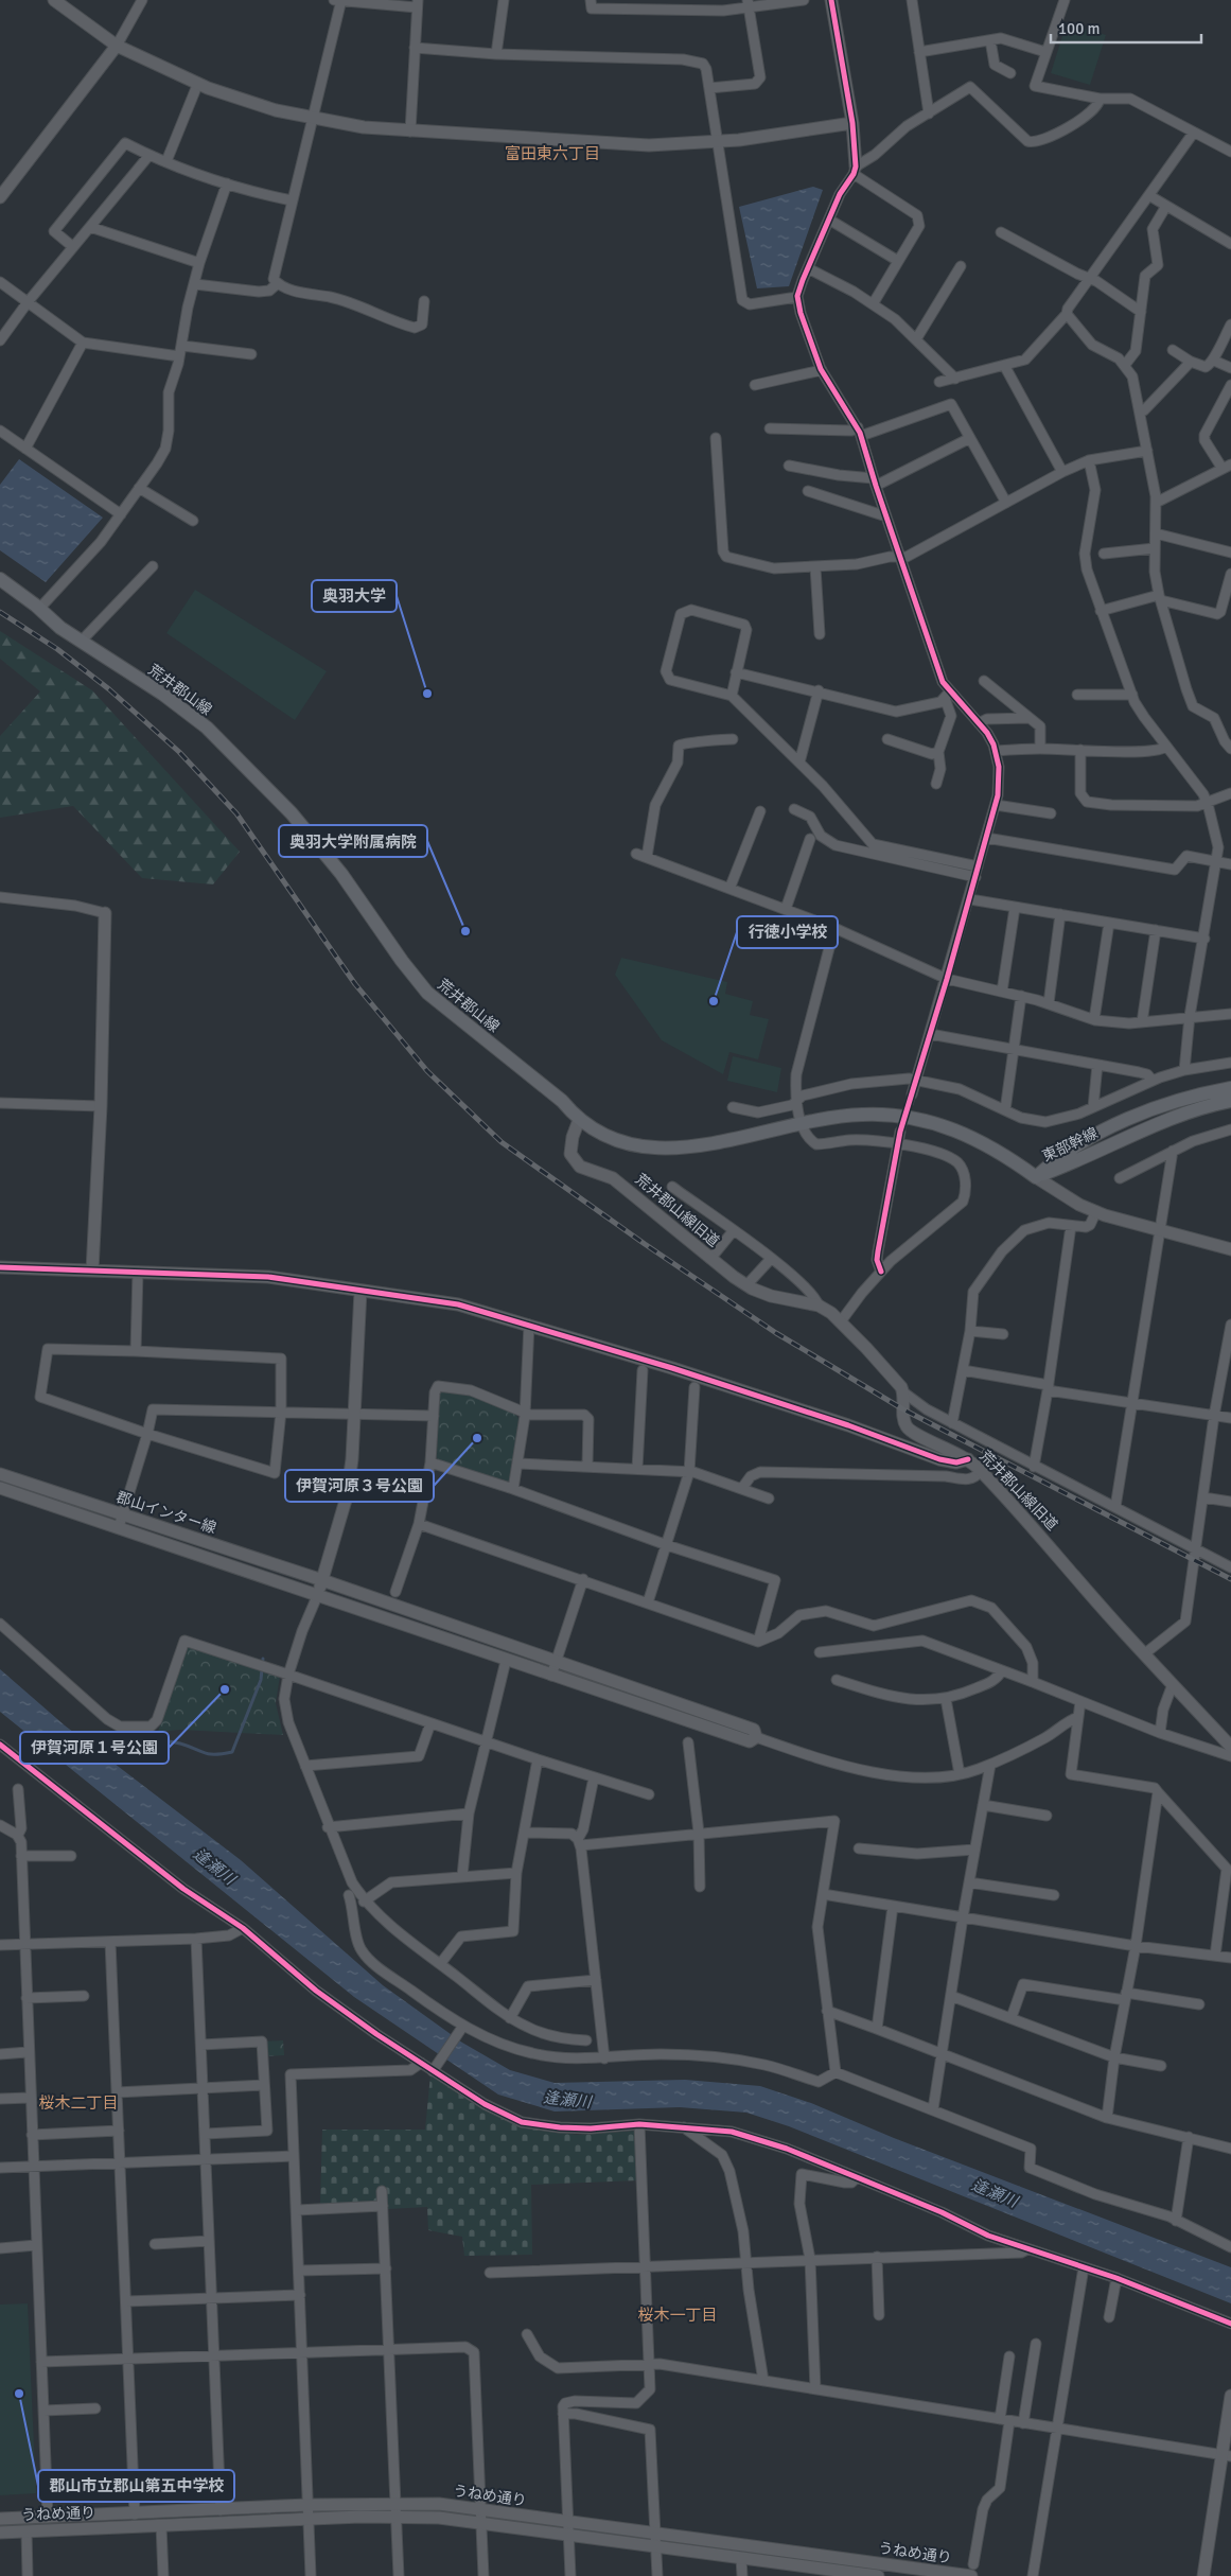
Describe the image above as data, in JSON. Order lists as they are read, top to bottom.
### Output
{
  "streets": {
    "main road": ["荒井郡山線", "東部幹線"],
    "street": ["荒井郡山線旧道", "郡山インター線", "うねめ通り"]
  },
  "crossings": [
    ["荒井郡山線", "東部幹線"],
    ["荒井郡山線", "荒井郡山線旧道"]
  ],
  "districts": ["富田東六丁目", "桜木二丁目", "桜木一丁目"],
  "water": ["逢瀬川"],
  "places": [
    "奥羽大学",
    "奥羽大学附属病院",
    "行徳小学校",
    "伊賀河原３号公園",
    "伊賀河原１号公園",
    "郡山市立郡山第五中学校"
  ],
  "scale_bar": "100 m"
}
